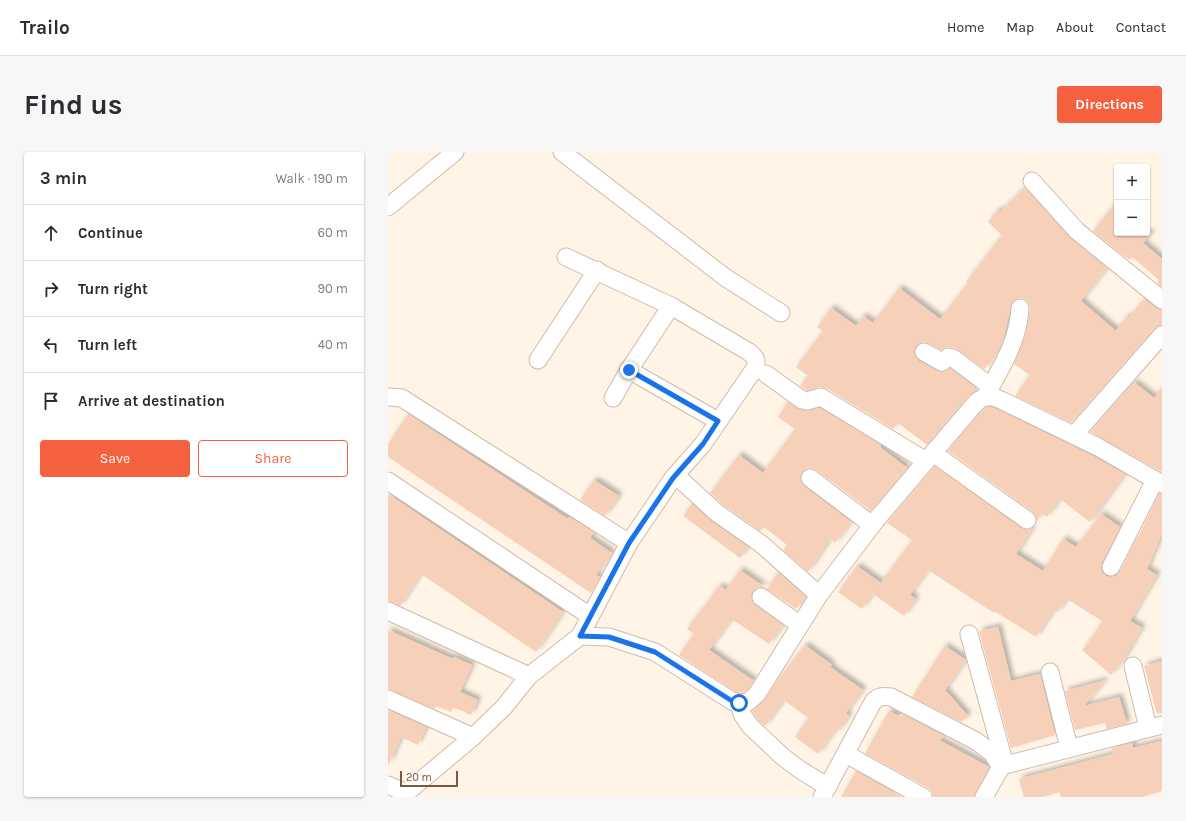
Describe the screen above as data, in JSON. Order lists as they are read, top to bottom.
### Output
{
  "scale_bar": "20 m",
  "page": {
    "header": "Trailo",
    "nav": [
      "Home",
      "Map",
      "About",
      "Contact"
    ],
    "buttons": [
      "Directions",
      ["Save", "Share"]
    ],
    "title": "Find us",
    "heading": ["3 min", "Walk · 190 m"],
    "map_buttons": ["+", "−"],
    "list": [
      ["Continue", "60 m"],
      ["Turn right", "90 m"],
      ["Turn left", "40 m"],
      "Arrive at destination"
    ],
    "scale": "20 m"
  }
}
